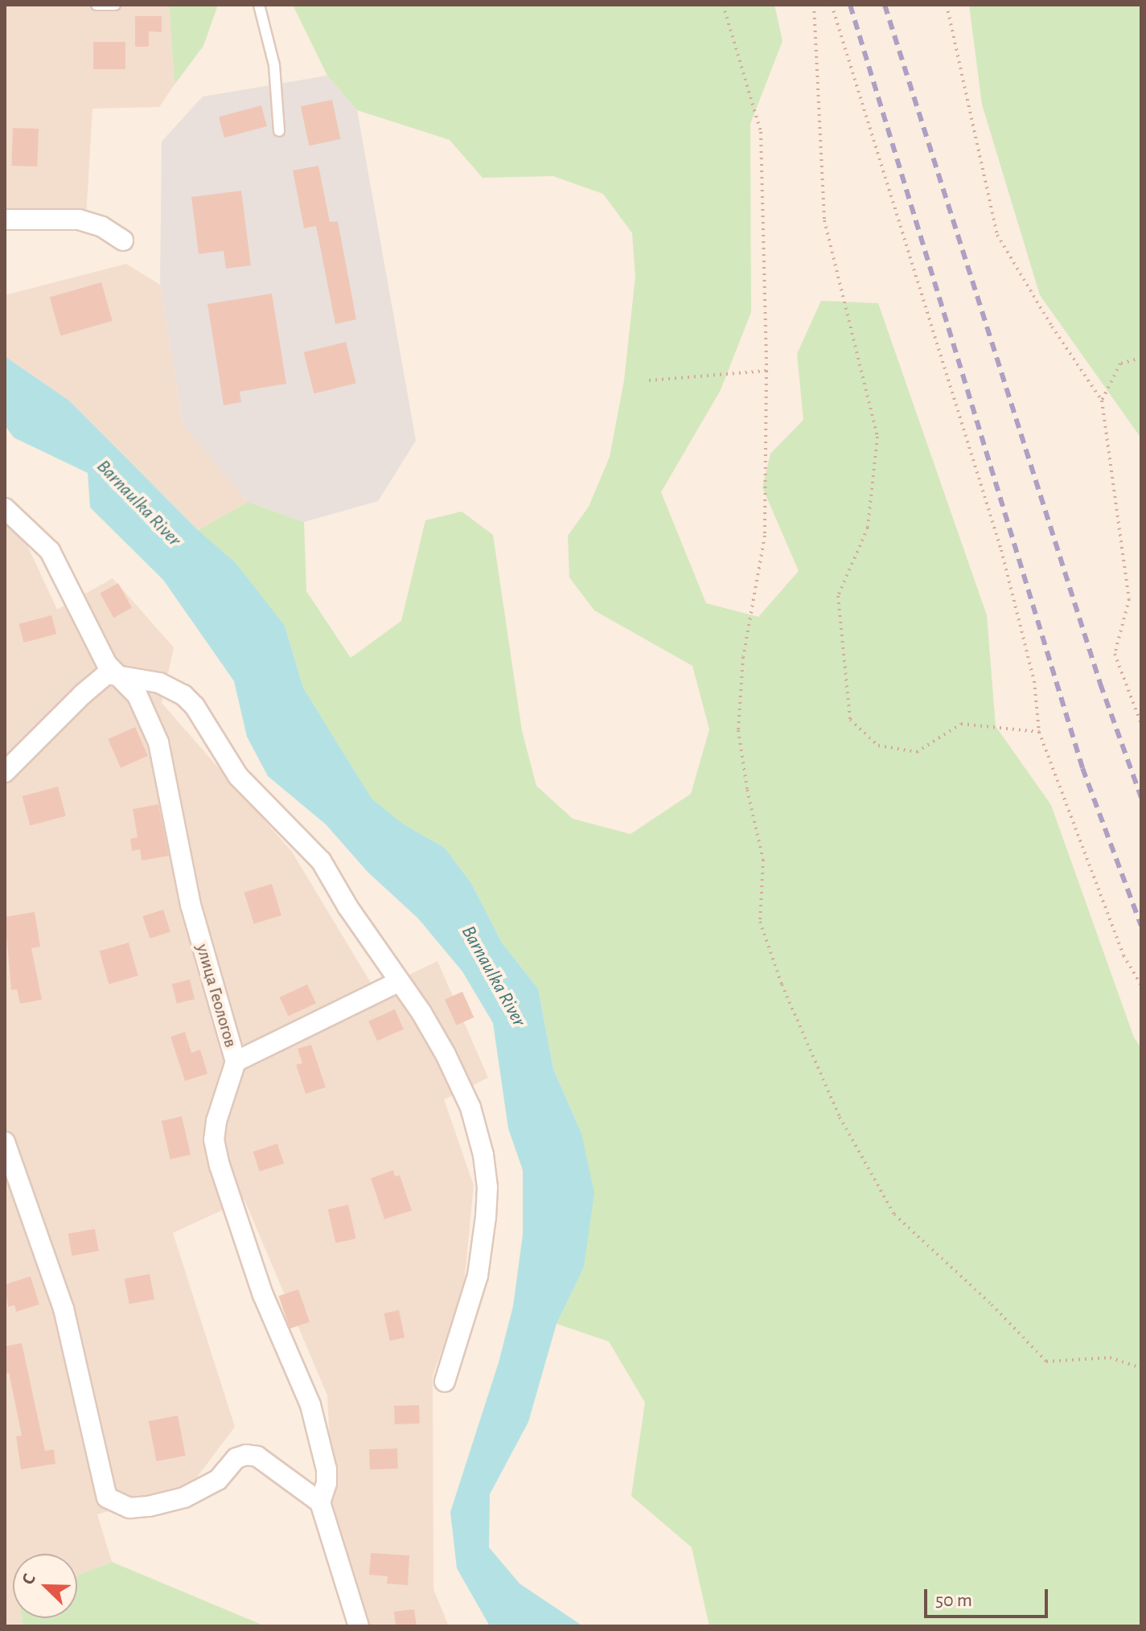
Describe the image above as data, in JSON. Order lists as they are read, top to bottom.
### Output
{
  "streets": {
    "street": ["улица Геологов"]
  },
  "water": ["Barnaulka River"],
  "scale_bar": "50 m",
  "north": "top left"
}
